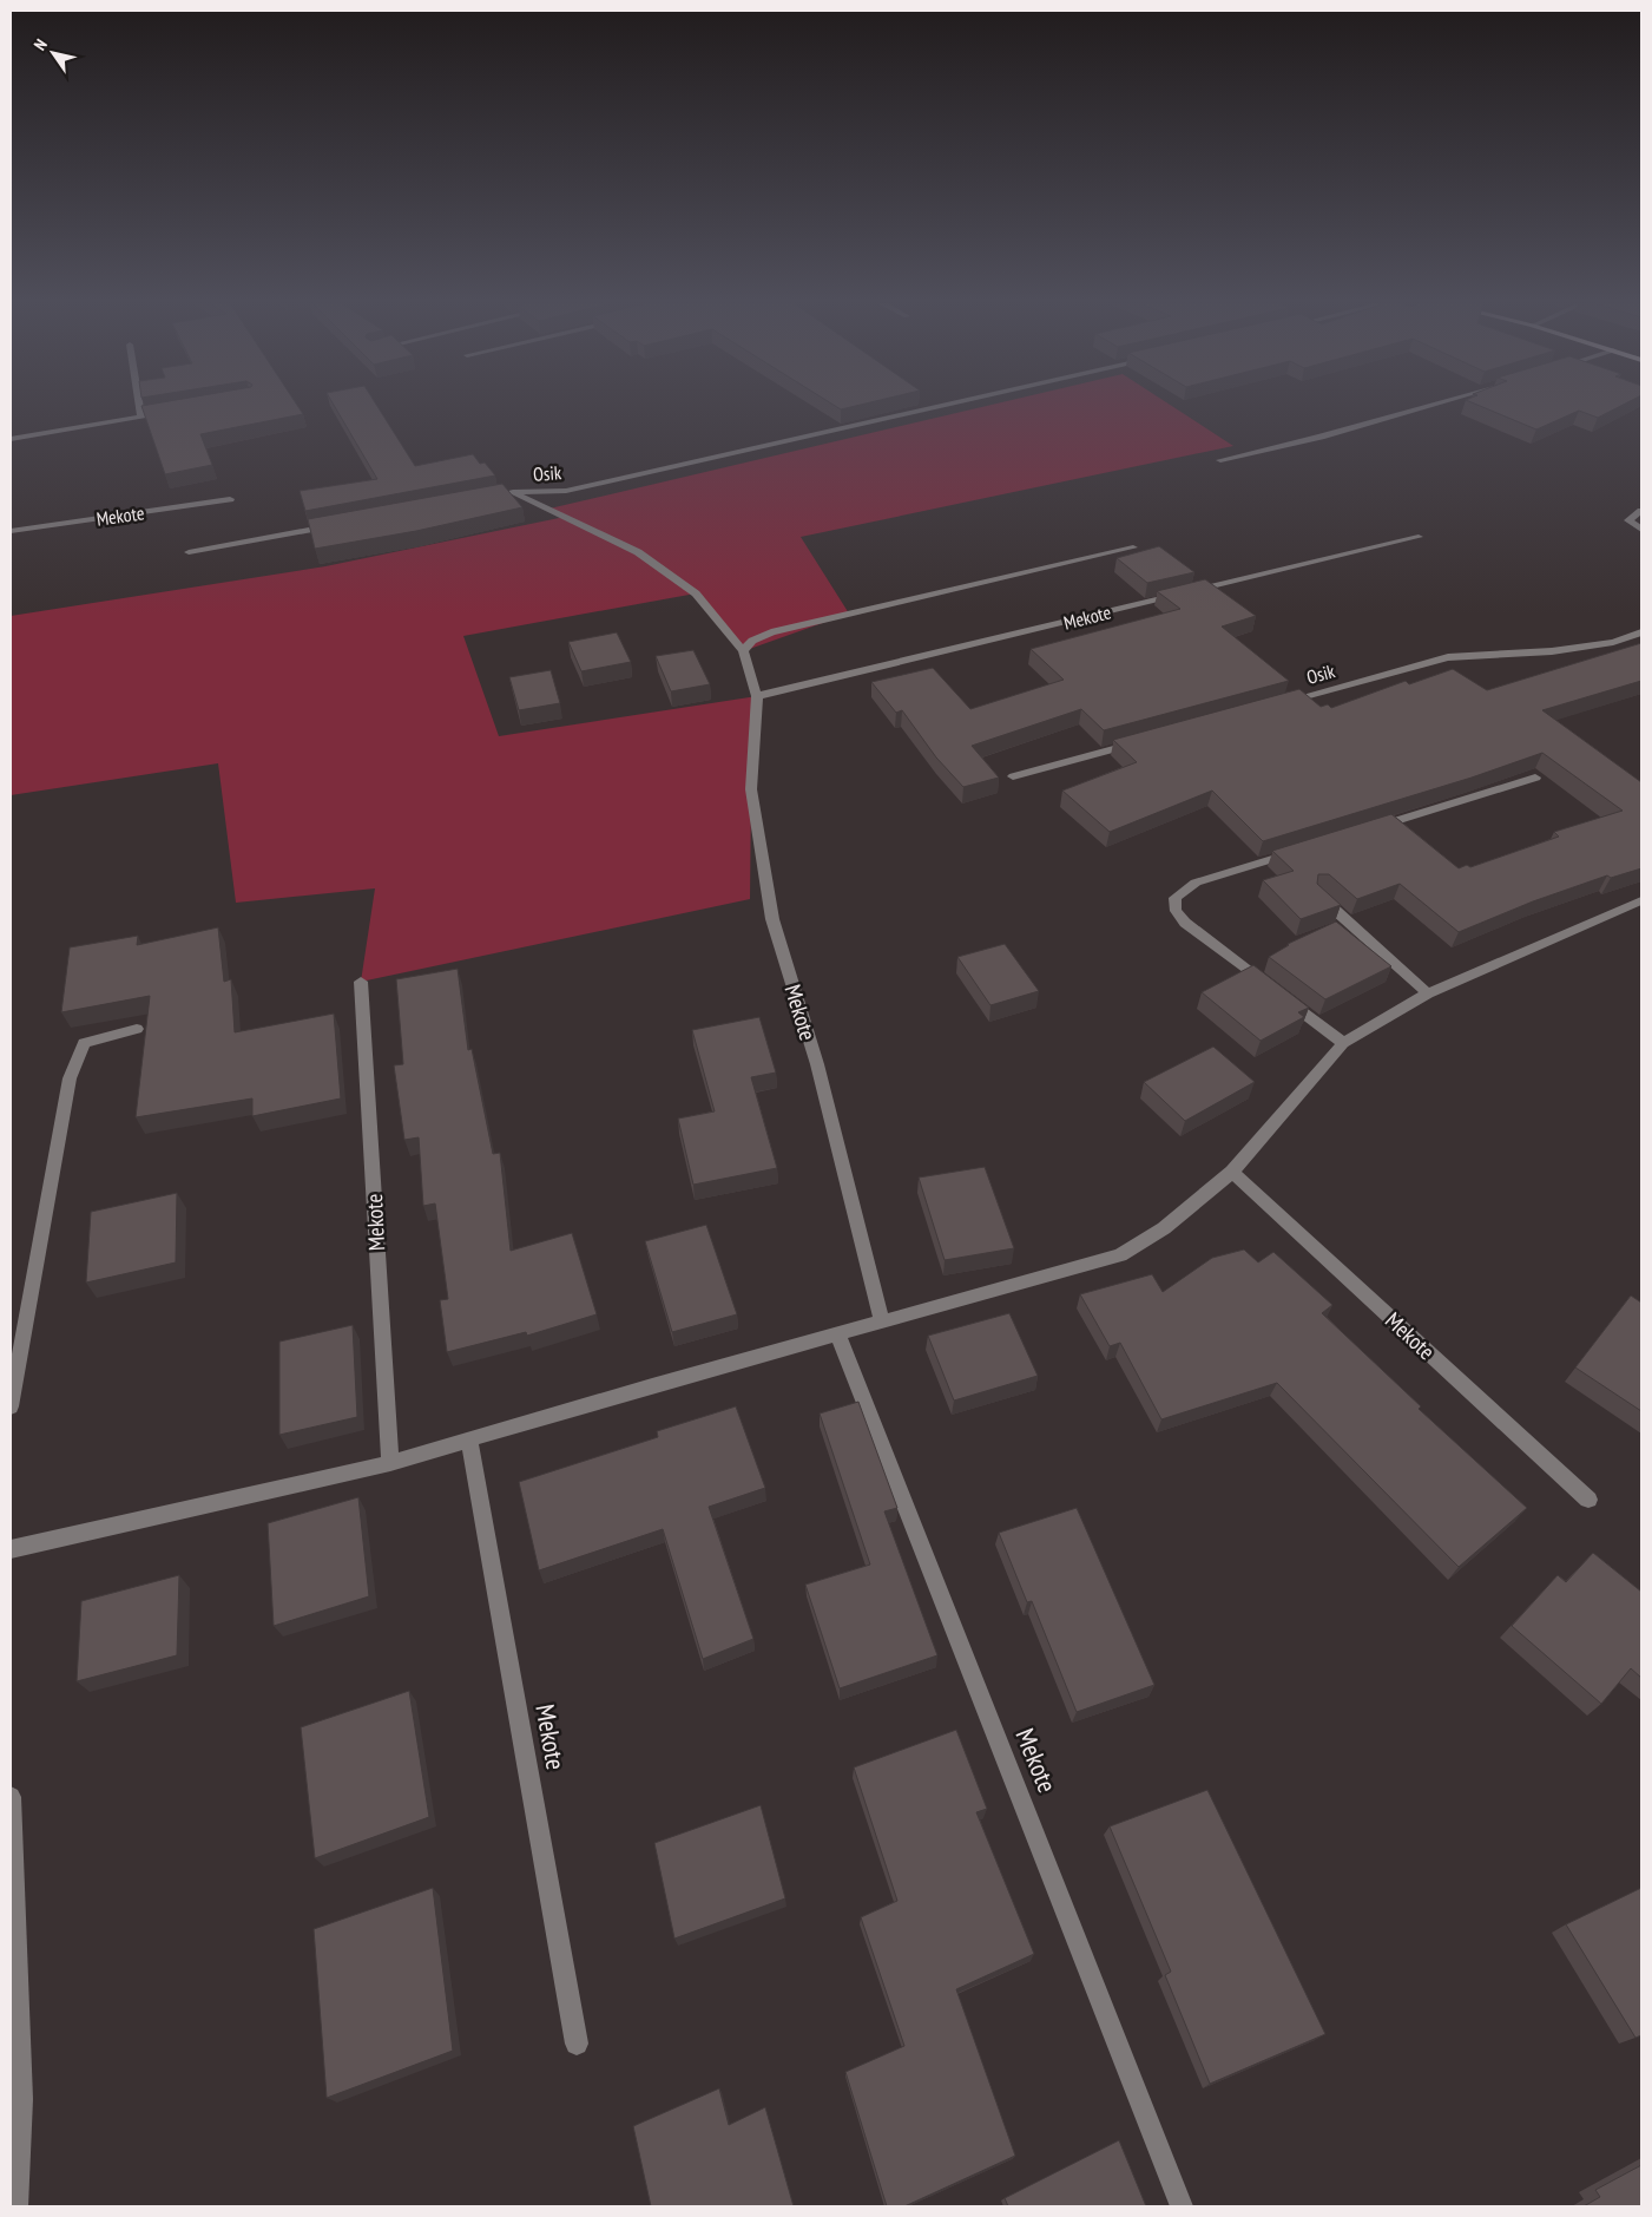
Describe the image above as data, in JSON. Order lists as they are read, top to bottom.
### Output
{
  "streets": {
    "street": ["Osik", "Mekote"]
  },
  "north": "top left"
}
